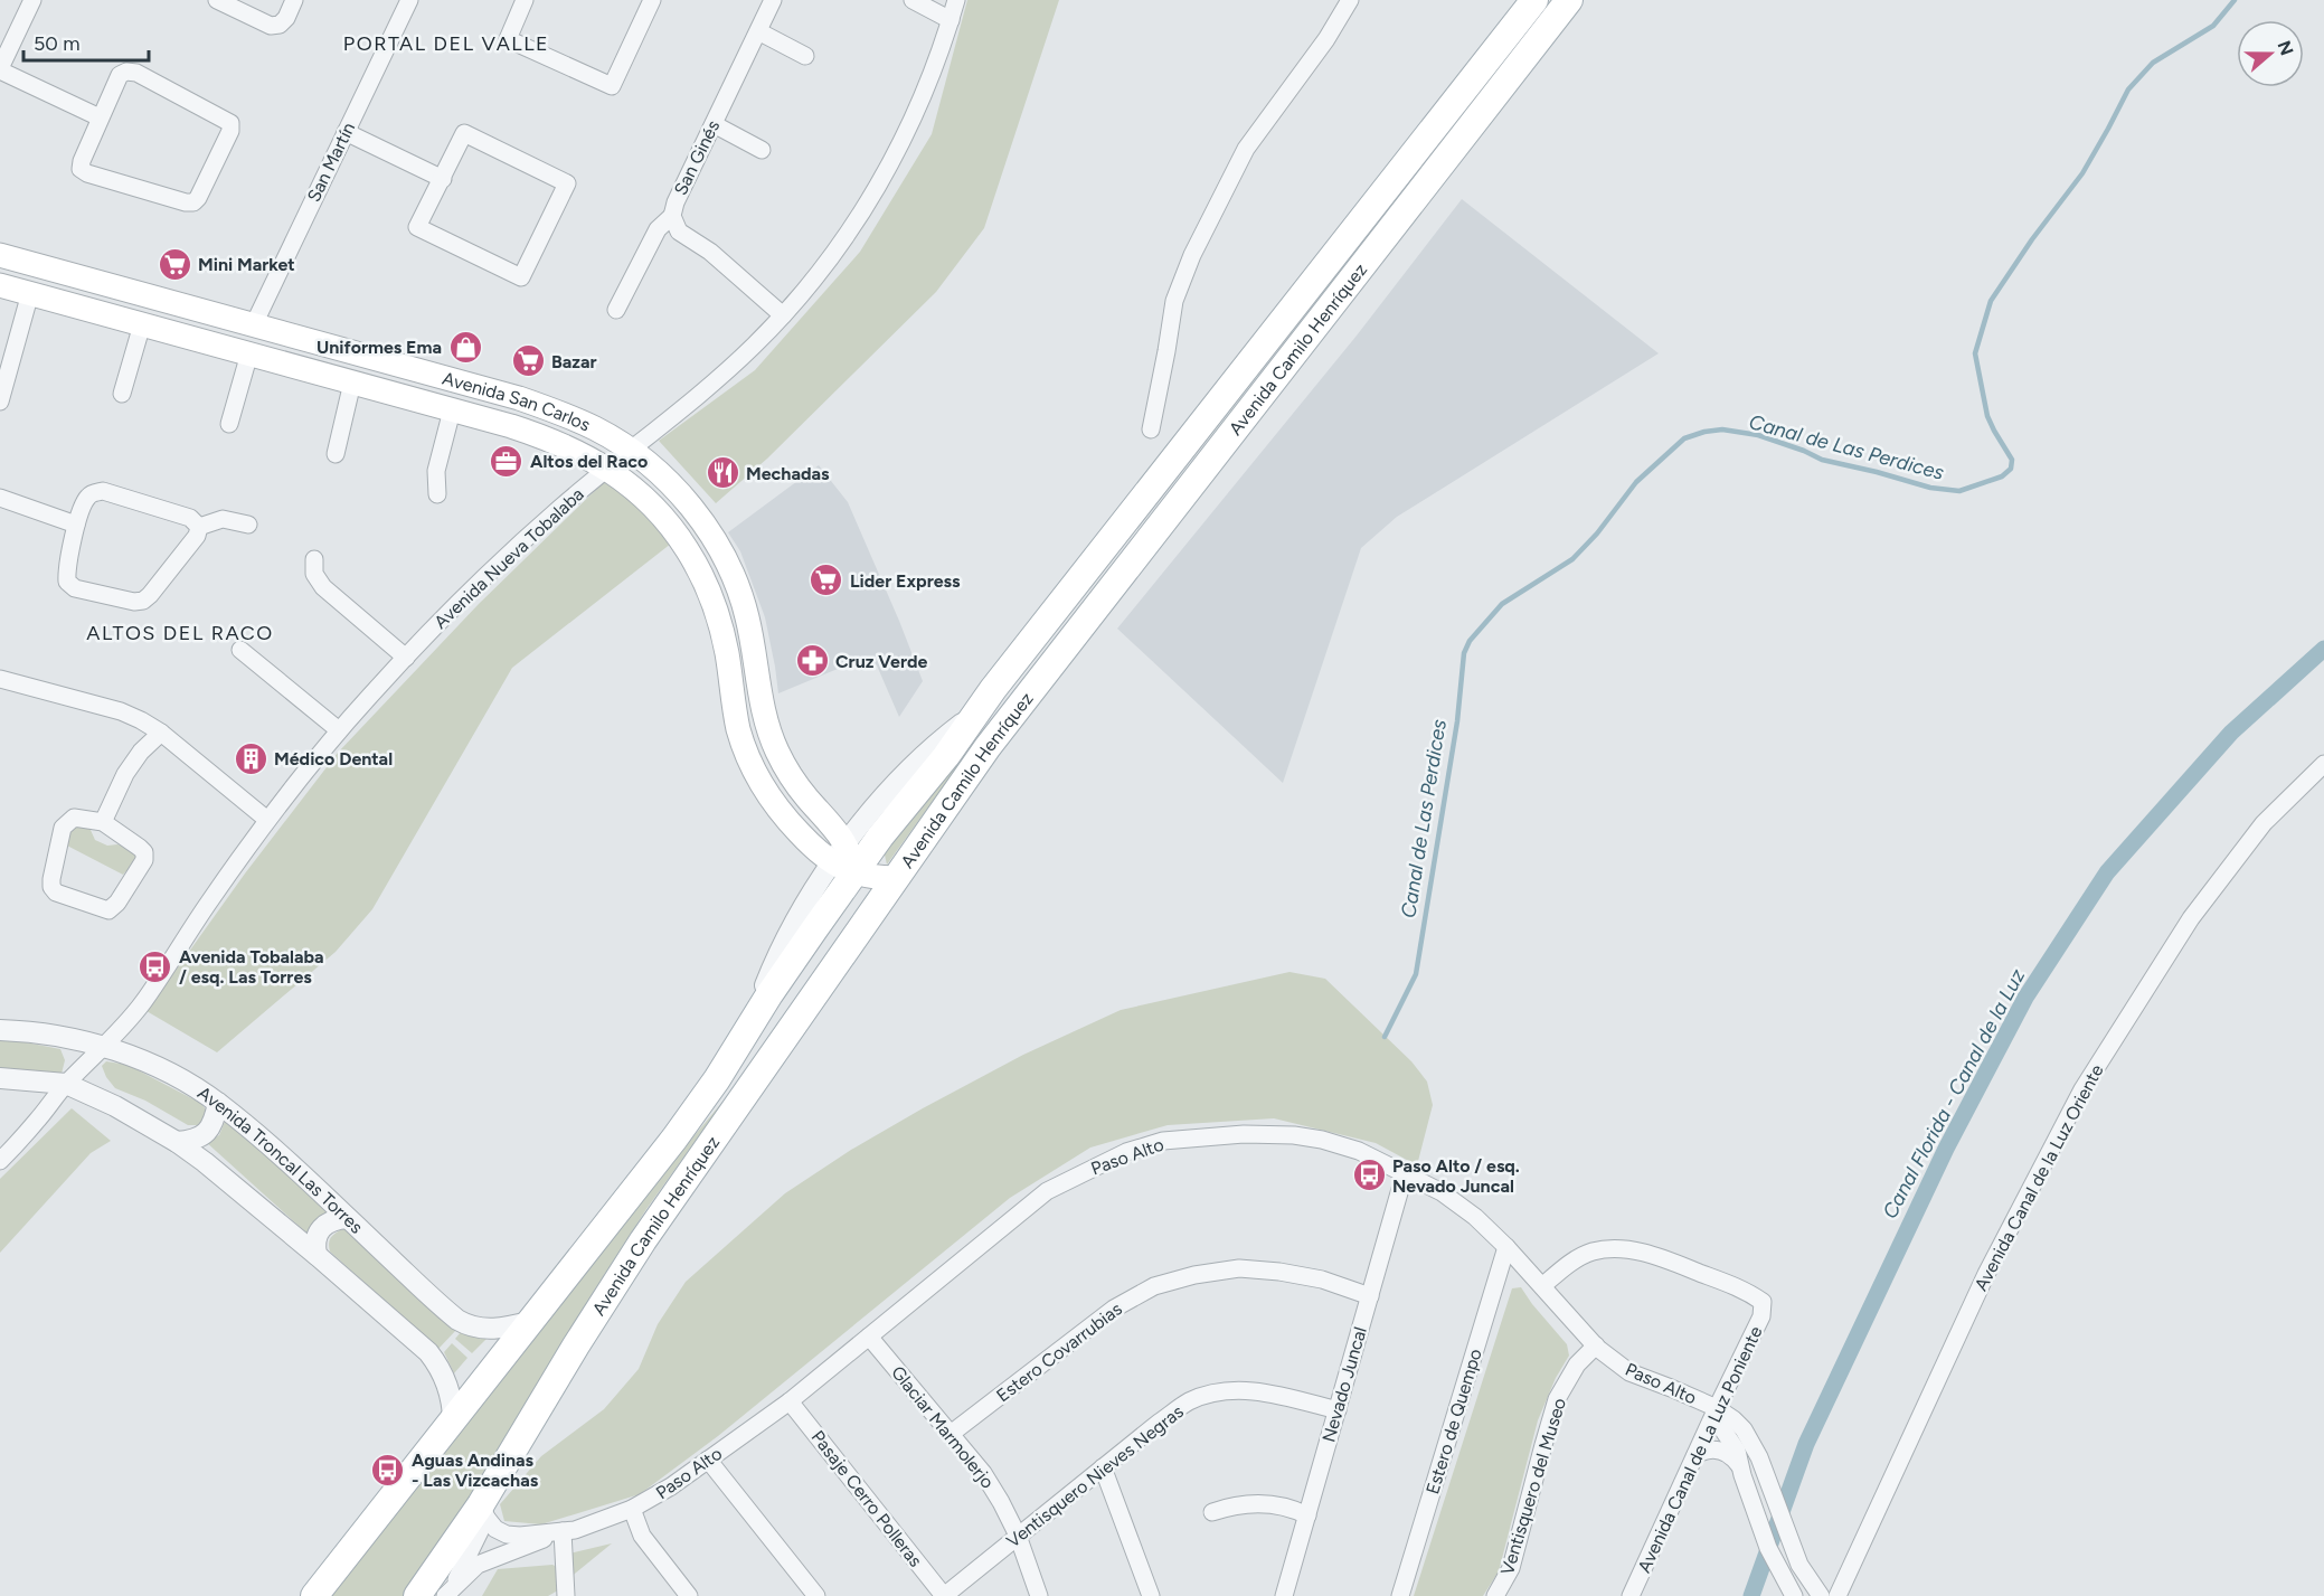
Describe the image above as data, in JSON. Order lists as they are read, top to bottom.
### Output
{
  "streets": {
    "main road": ["Avenida Camilo Henríquez", "Avenida San Carlos"],
    "street": [
      "San Ginés",
      "San Martín",
      "Avenida Nueva Tobalaba",
      "Paso Alto",
      "Avenida Troncal Las Torres",
      "Avenida Canal de la Luz Oriente",
      "Estero Covarrubias",
      "Nevado Juncal",
      "Estero de Quempo",
      "Glaciar Marmolerjo",
      "Avenida Canal de La Luz Poniente",
      "Ventisquero Nieves Negras",
      "Ventisquero del Museo",
      "Pasaje Cerro Polleras"
    ]
  },
  "crossings": [
    ["San Ginés", "Avenida Nueva Tobalaba"],
    ["San Martín", "Avenida San Carlos"],
    ["Avenida Camilo Henríquez", "Avenida San Carlos"],
    ["Avenida Camilo Henríquez", "Paso Alto"],
    ["Avenida Camilo Henríquez", "Avenida Troncal Las Torres"],
    ["Avenida San Carlos", "Avenida Nueva Tobalaba"],
    ["Avenida Nueva Tobalaba", "Avenida Troncal Las Torres"],
    ["Paso Alto", "Nevado Juncal"],
    ["Paso Alto", "Estero de Quempo"],
    ["Paso Alto", "Glaciar Marmolerjo"],
    ["Paso Alto", "Avenida Canal de La Luz Poniente"],
    ["Paso Alto", "Ventisquero del Museo"],
    ["Paso Alto", "Pasaje Cerro Polleras"],
    ["Estero Covarrubias", "Nevado Juncal"],
    ["Estero Covarrubias", "Glaciar Marmolerjo"],
    ["Nevado Juncal", "Ventisquero Nieves Negras"],
    ["Glaciar Marmolerjo", "Ventisquero Nieves Negras"],
    ["Ventisquero Nieves Negras", "Pasaje Cerro Polleras"]
  ],
  "districts": ["PORTAL DEL VALLE", "ALTOS DEL RACO"],
  "water": ["Canal de Las Perdices", "Canal Florida - Canal de la Luz"],
  "places": {
    "supermarket": ["Mini Market", "Bazar", "Lider Express"],
    "shop": ["Uniformes Ema"],
    "office": ["Altos del Raco"],
    "restaurant": ["Mechadas"],
    "pharmacy": ["Cruz Verde"],
    "building": ["Médico Dental"],
    "bus stop": ["Avenida Tobalaba / esq. Las Torres", "Paso Alto / esq. Nevado Juncal", "Aguas Andinas - Las Vizcachas"]
  },
  "scale_bar": "50 m",
  "north": "right"
}
